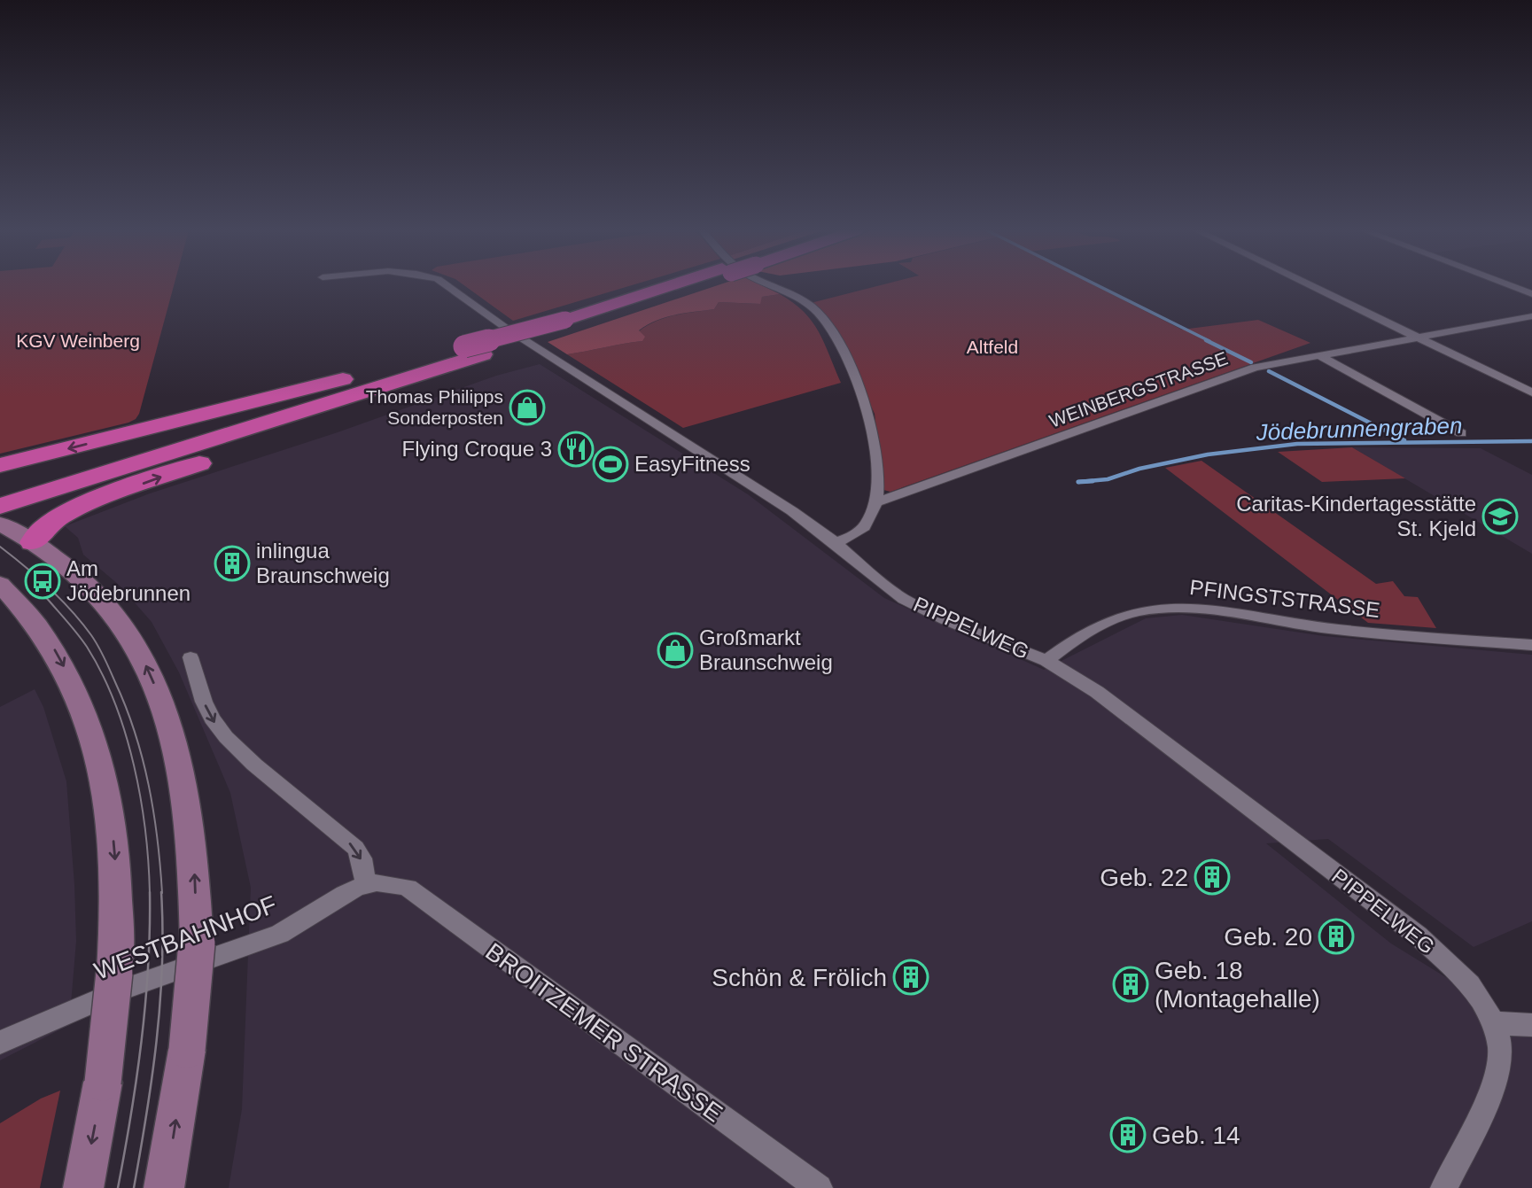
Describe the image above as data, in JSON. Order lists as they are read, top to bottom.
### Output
{
  "streets": {
    "street": [
      "WEINBERGSTRASSE",
      "PFINGSTSTRASSE",
      "PIPPELWEG",
      "WESTBAHNHOF",
      "BROITZEMER STRASSE"
    ]
  },
  "crossings": [
    ["PFINGSTSTRASSE", "PIPPELWEG"],
    ["WESTBAHNHOF", "BROITZEMER STRASSE"]
  ],
  "water": ["Jödebrunnengraben"],
  "parks": ["KGV Weinberg", "Altfeld"],
  "places": {
    "shop": ["Thomas Philipps Sonderposten", "Großmarkt Braunschweig"],
    "restaurant": ["Flying Croque 3"],
    "sports": ["EasyFitness"],
    "school or university": ["Caritas-Kindertagesstätte St. Kjeld"],
    "building": [
      "inlingua Braunschweig",
      "Geb. 22",
      "Geb. 20",
      "Schön & Frölich",
      "Geb. 18 (Montagehalle)",
      "Geb. 14"
    ],
    "bus stop": ["Am Jödebrunnen"]
  }
}
